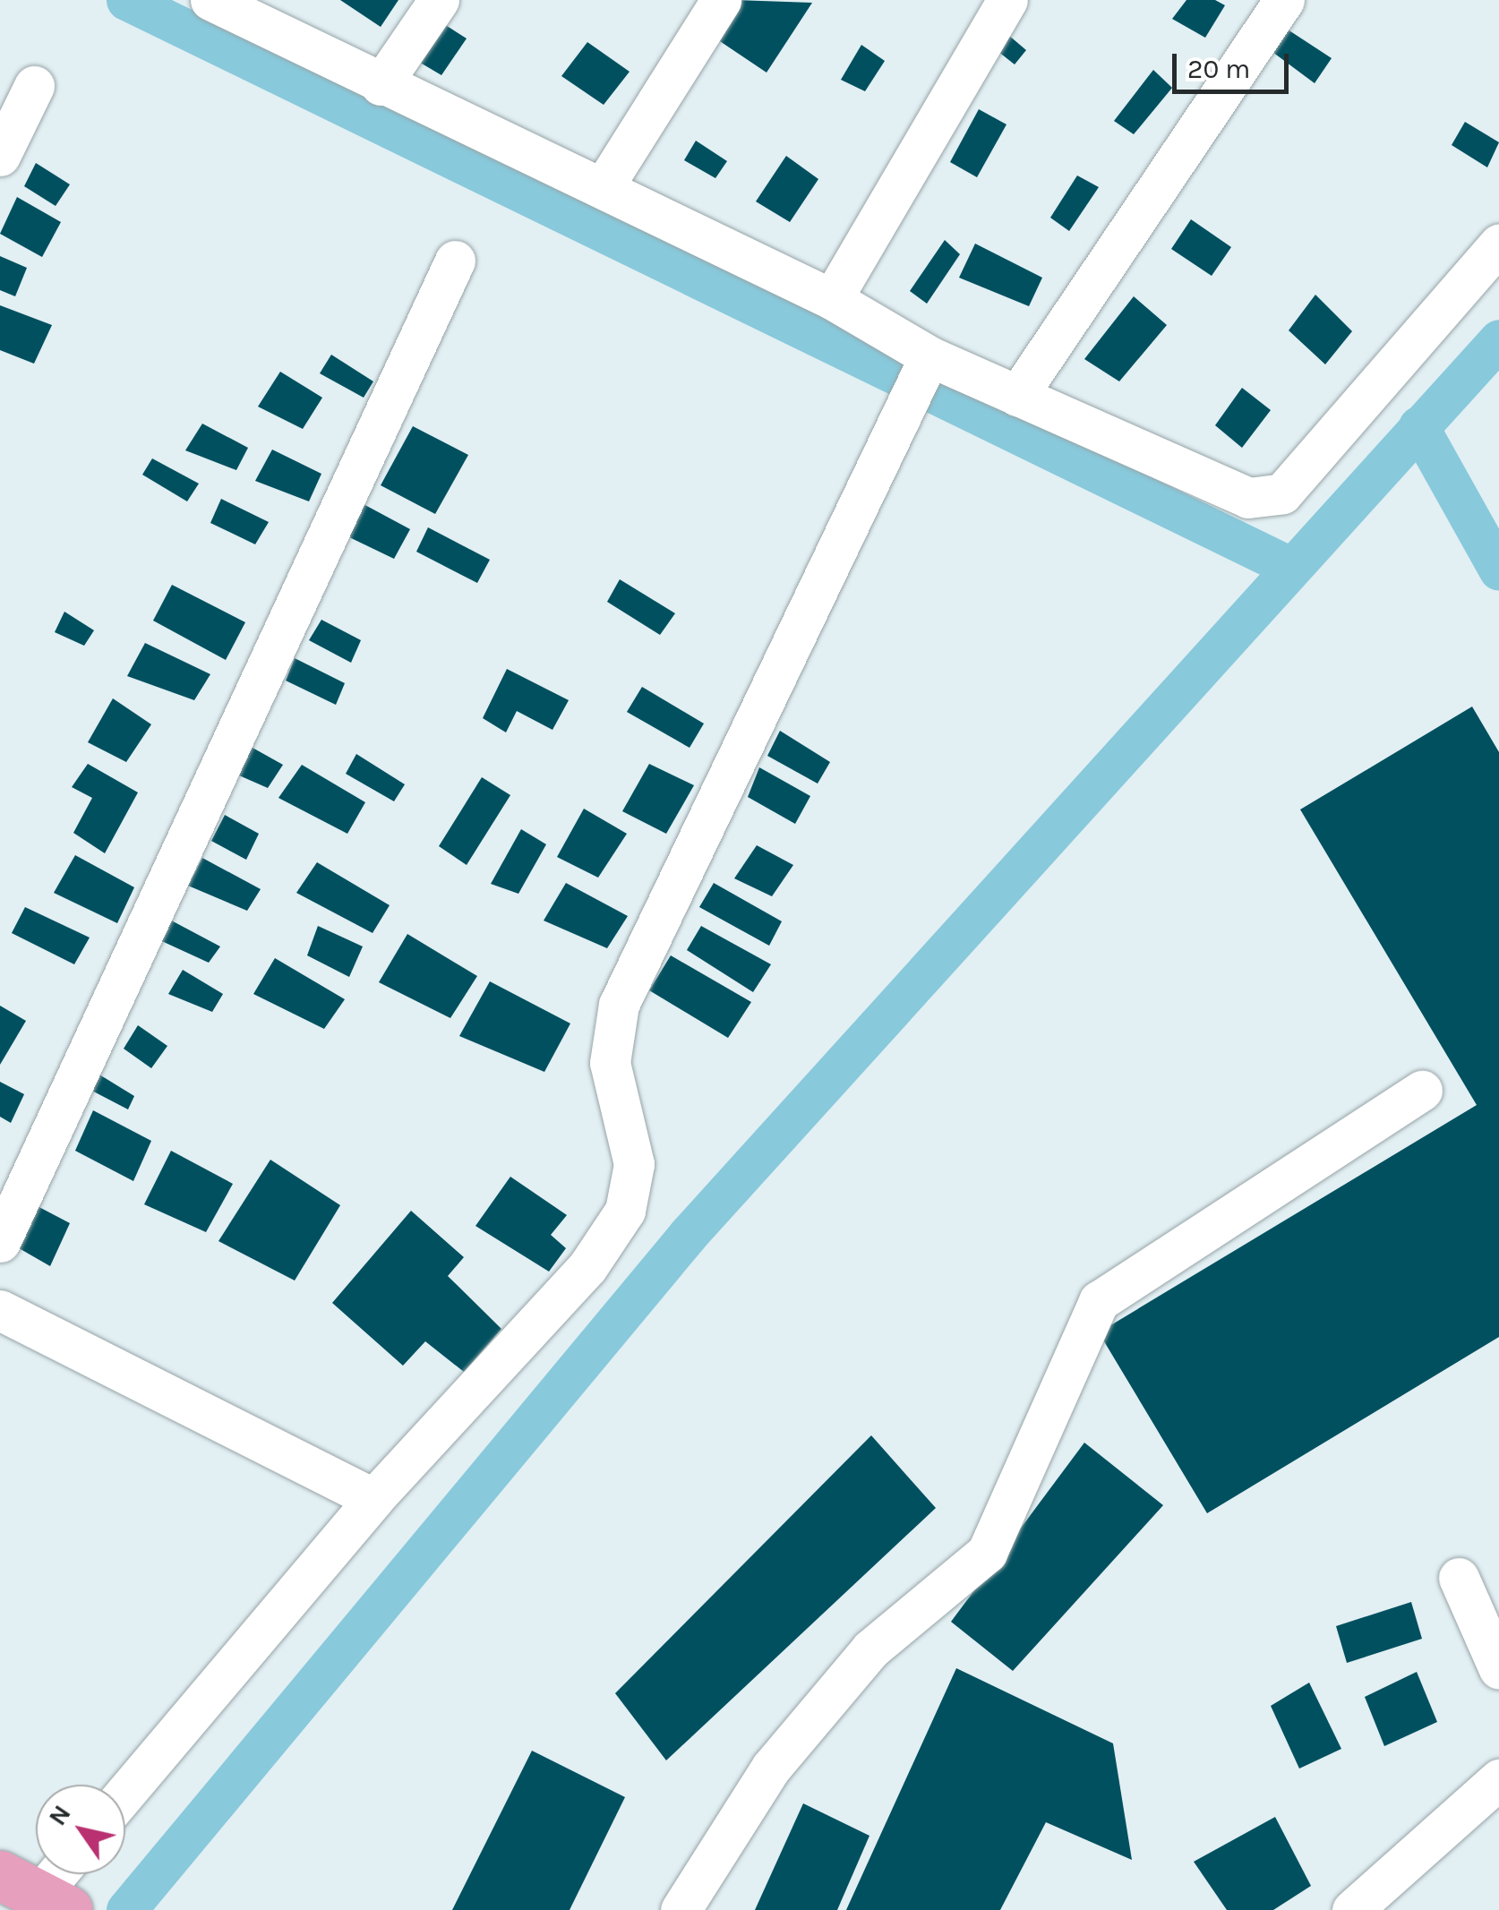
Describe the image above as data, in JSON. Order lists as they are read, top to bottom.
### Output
{
  "scale_bar": "20 m",
  "north": "top left"
}
